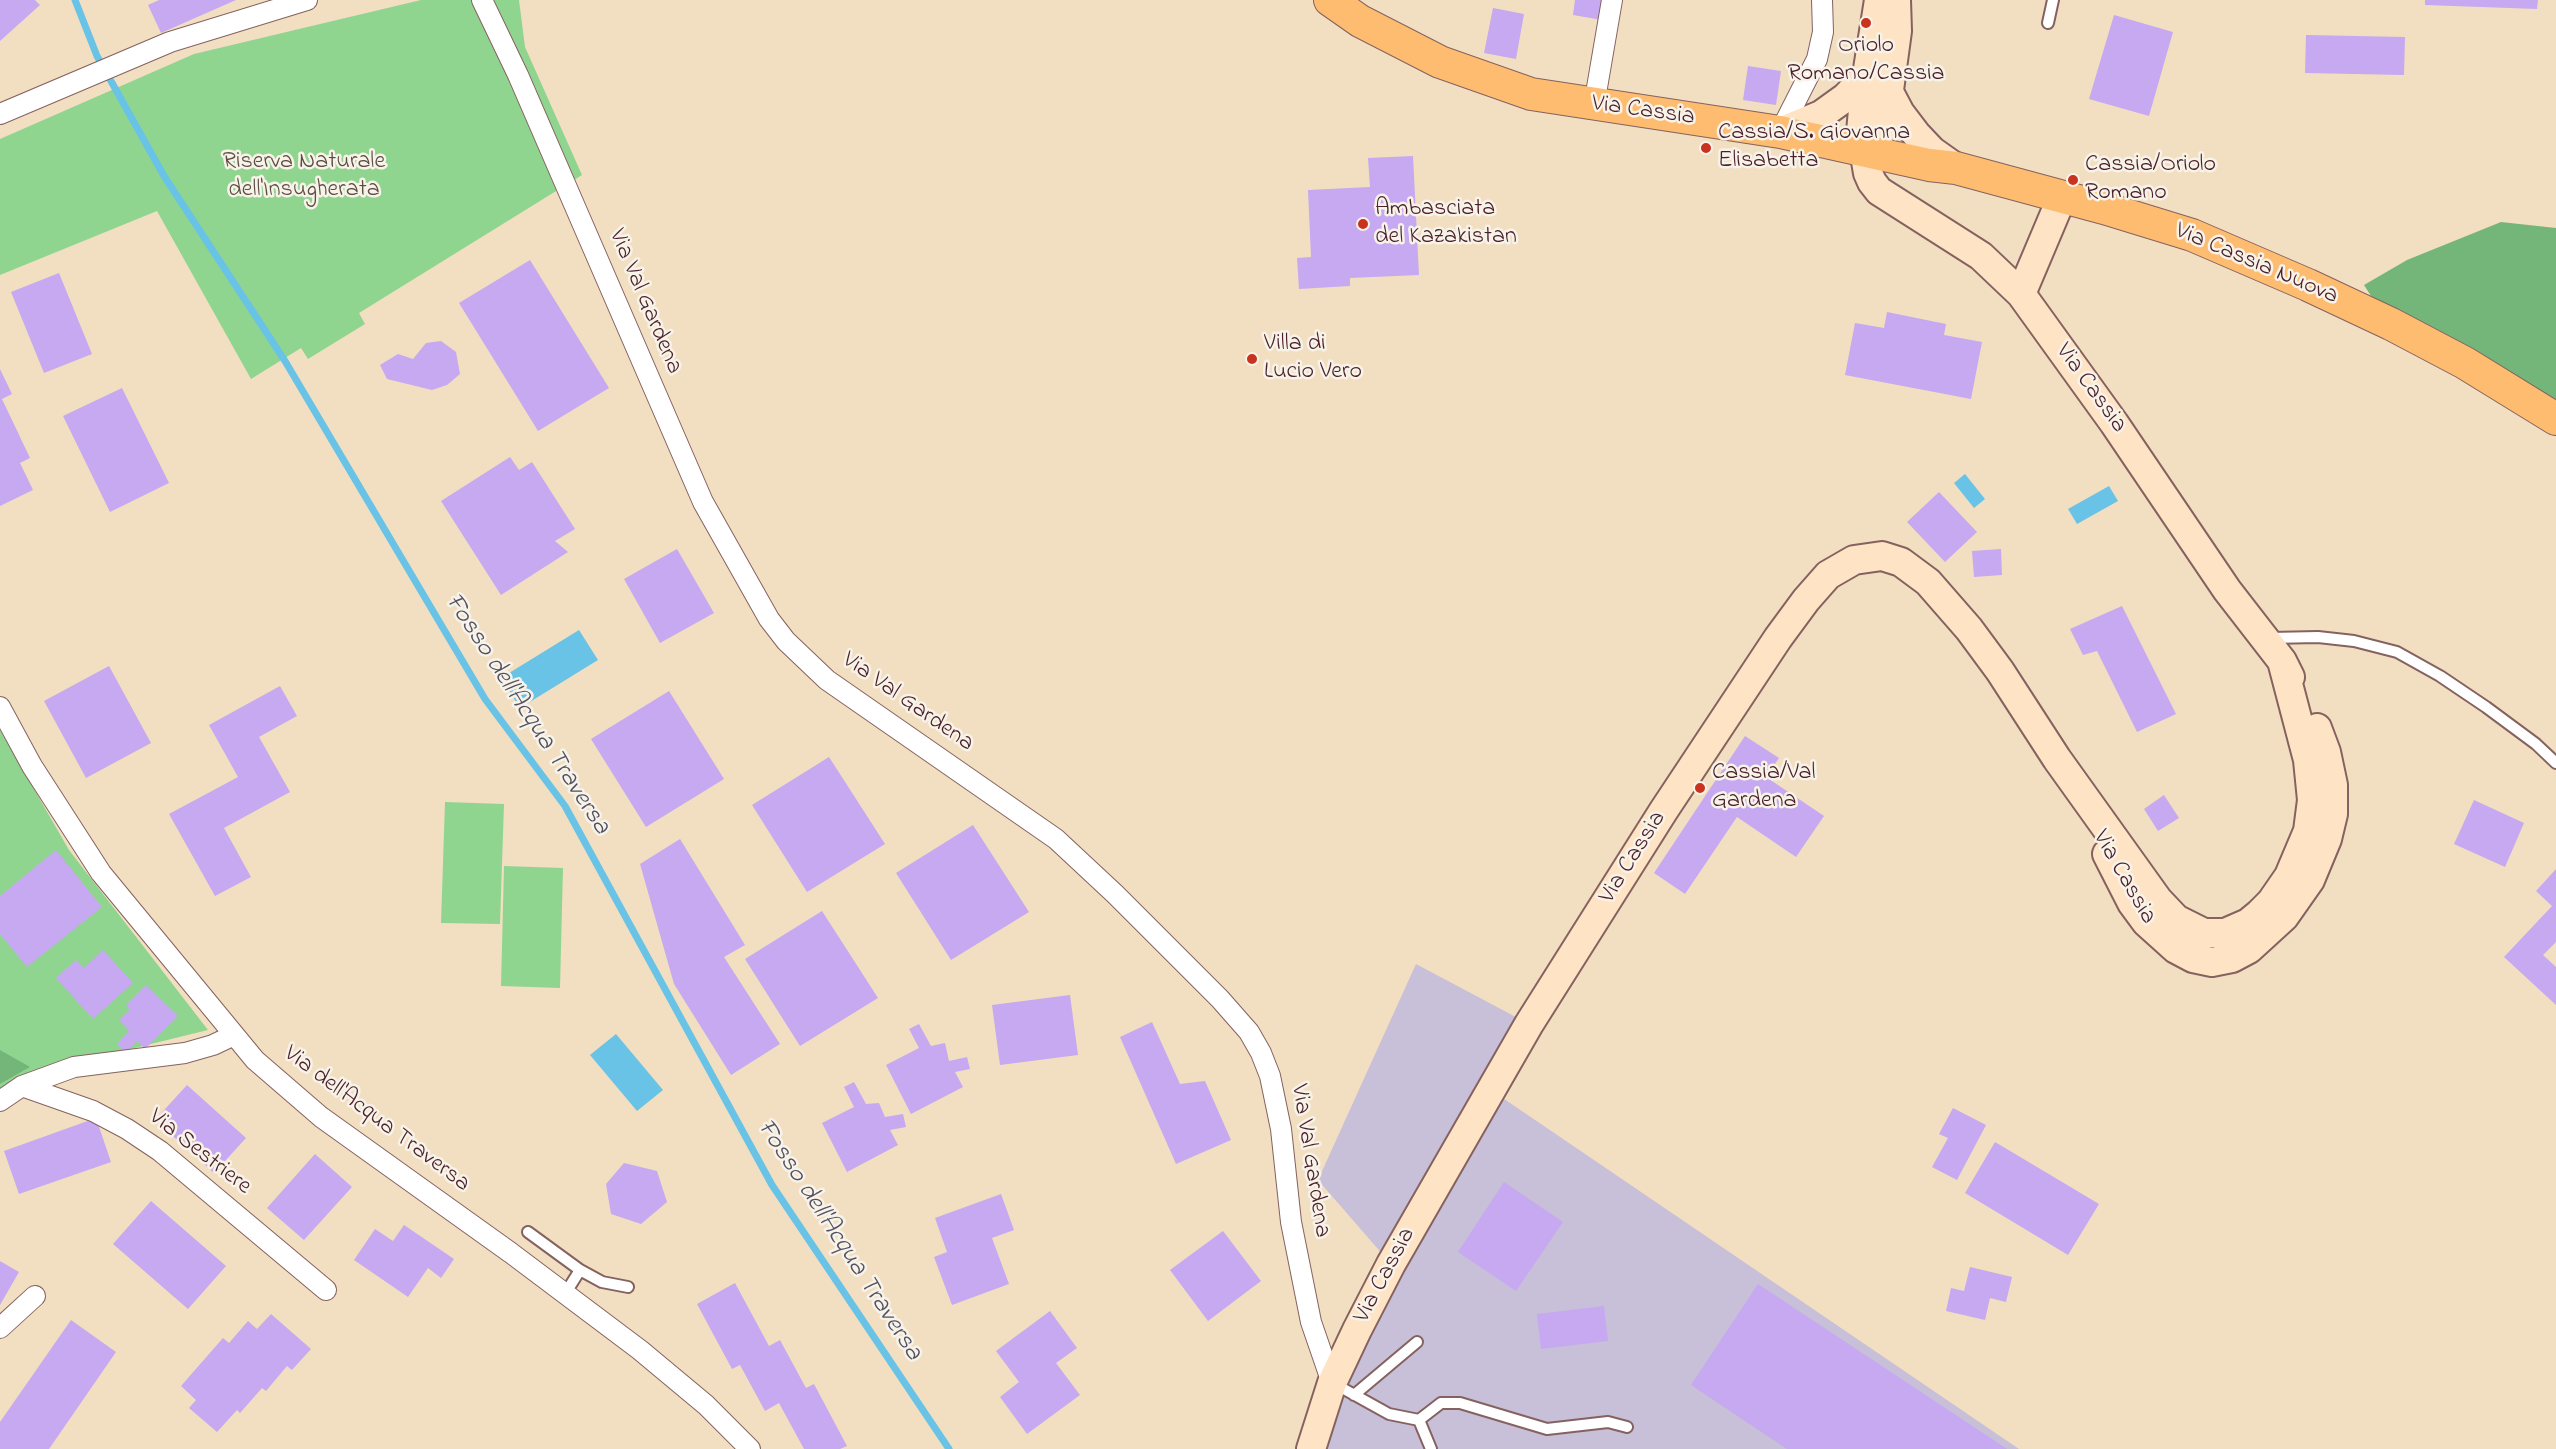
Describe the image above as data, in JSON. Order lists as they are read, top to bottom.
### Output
{
  "streets": {
    "main road": ["Via Cassia", "Via Cassia Nuova"],
    "street": ["Via Val Gardena", "Via dell'Acqua Traversa", "Via Sestriere"]
  },
  "crossings": [
    ["Via Cassia", "Via Cassia Nuova"],
    ["Via Cassia", "Via Val Gardena"]
  ],
  "water": ["Fosso dell'Acqua Traversa"],
  "parks": ["Riserva Naturale dell'Insugherata"],
  "places": [
    "Oriolo Romano/Cassia",
    "Cassia/S. Giovanna Elisabetta",
    "Cassia/Oriolo Romano",
    "Ambasciata del Kazakistan",
    "Villa di Lucio Vero",
    "Cassia/Val Gardena"
  ]
}
